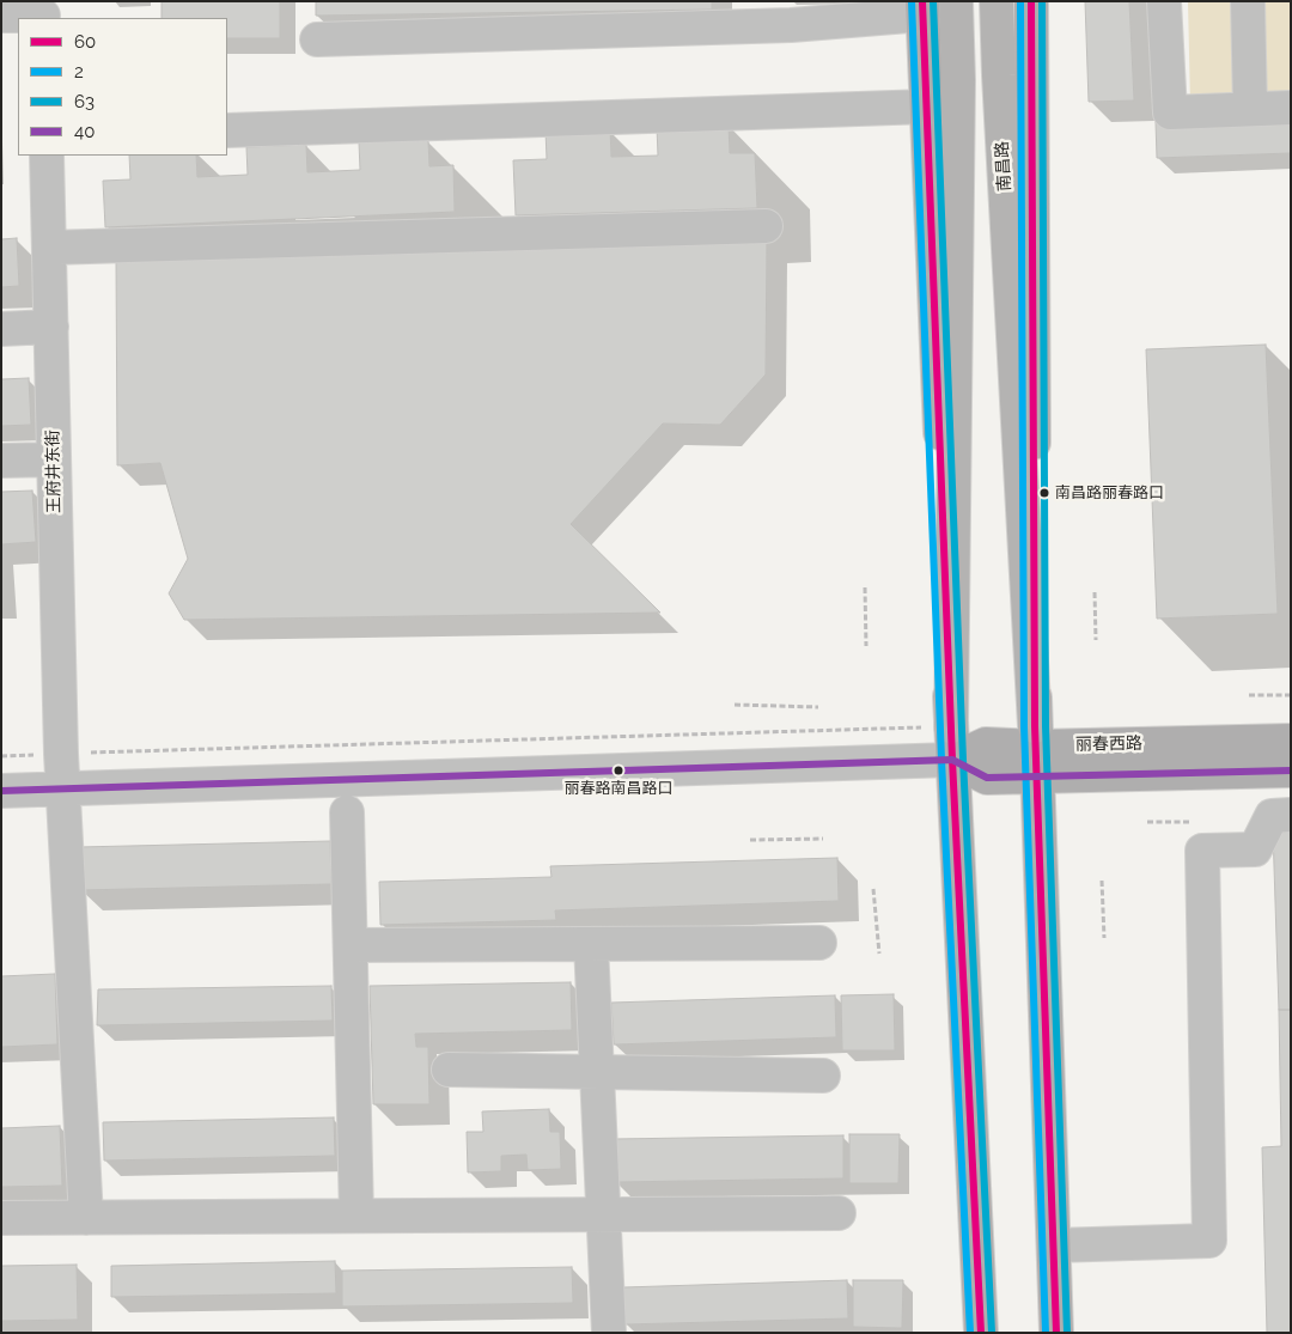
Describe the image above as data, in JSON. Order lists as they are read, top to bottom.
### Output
{
  "streets": {
    "highway": ["南昌路"],
    "main road": ["丽春西路"],
    "street": ["王府井东街"]
  },
  "crossings": [
    ["南昌路", "丽春西路"]
  ],
  "places": ["南昌路丽春路口", "丽春路南昌路口"],
  "lines": [
    "transit line 60",
    "transit line 2",
    "transit line 63",
    "transit line 40"
  ],
  "legend": [
    "60",
    "2",
    "63",
    "40"
  ]
}
